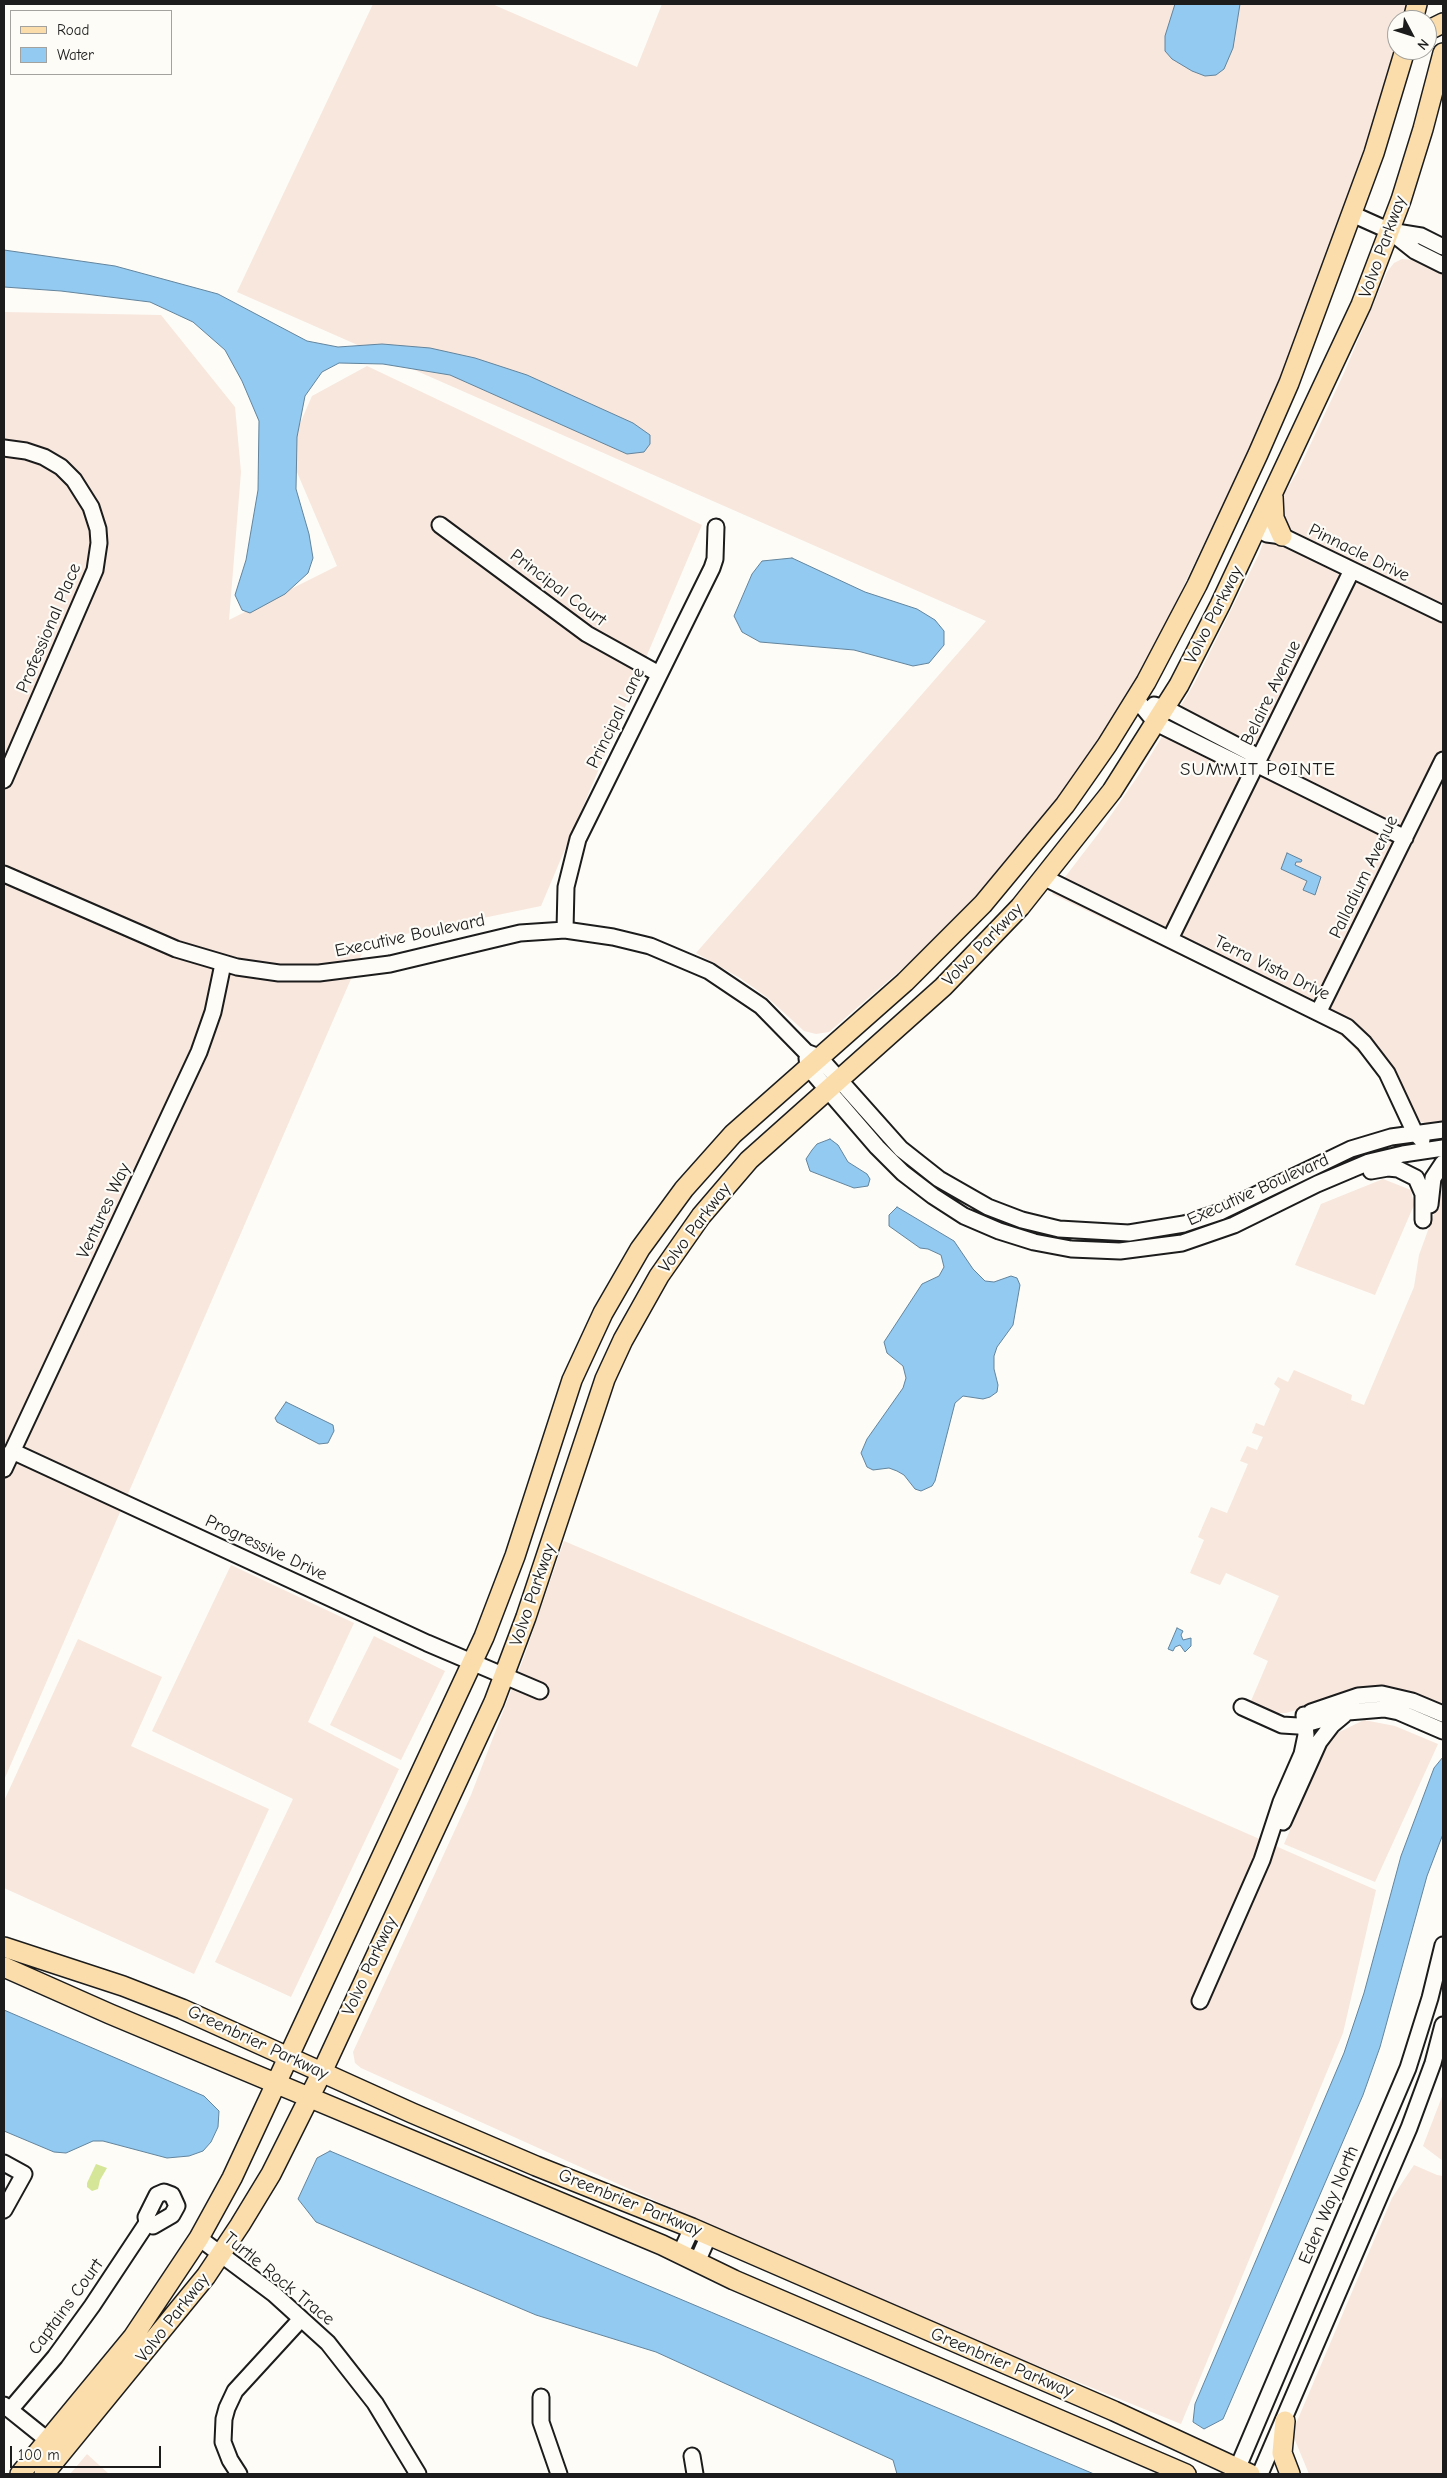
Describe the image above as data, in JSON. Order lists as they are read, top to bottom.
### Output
{
  "streets": {
    "main road": ["Volvo Parkway", "Greenbrier Parkway"],
    "street": [
      "Pinnacle Drive",
      "Principal Court",
      "Professional Place",
      "Belaire Avenue",
      "Principal Lane",
      "Palladium Avenue",
      "Executive Boulevard",
      "Terra Vista Drive",
      "Ventures Way",
      "Progressive Drive",
      "Eden Way North",
      "Turtle Rock Trace",
      "Captains Court"
    ]
  },
  "crossings": [
    ["Volvo Parkway", "Pinnacle Drive"],
    ["Volvo Parkway", "Executive Boulevard"],
    ["Volvo Parkway", "Terra Vista Drive"],
    ["Volvo Parkway", "Progressive Drive"],
    ["Volvo Parkway", "Greenbrier Parkway"],
    ["Volvo Parkway", "Turtle Rock Trace"],
    ["Pinnacle Drive", "Belaire Avenue"],
    ["Principal Court", "Principal Lane"],
    ["Belaire Avenue", "Terra Vista Drive"],
    ["Principal Lane", "Executive Boulevard"],
    ["Palladium Avenue", "Terra Vista Drive"],
    ["Executive Boulevard", "Terra Vista Drive"],
    ["Executive Boulevard", "Ventures Way"],
    ["Ventures Way", "Progressive Drive"],
    ["Greenbrier Parkway", "Eden Way North"]
  ],
  "districts": ["SUMMIT POINTE"],
  "legend": ["Road", "Water"],
  "scale_bar": "100 m",
  "north": "bottom right"
}
